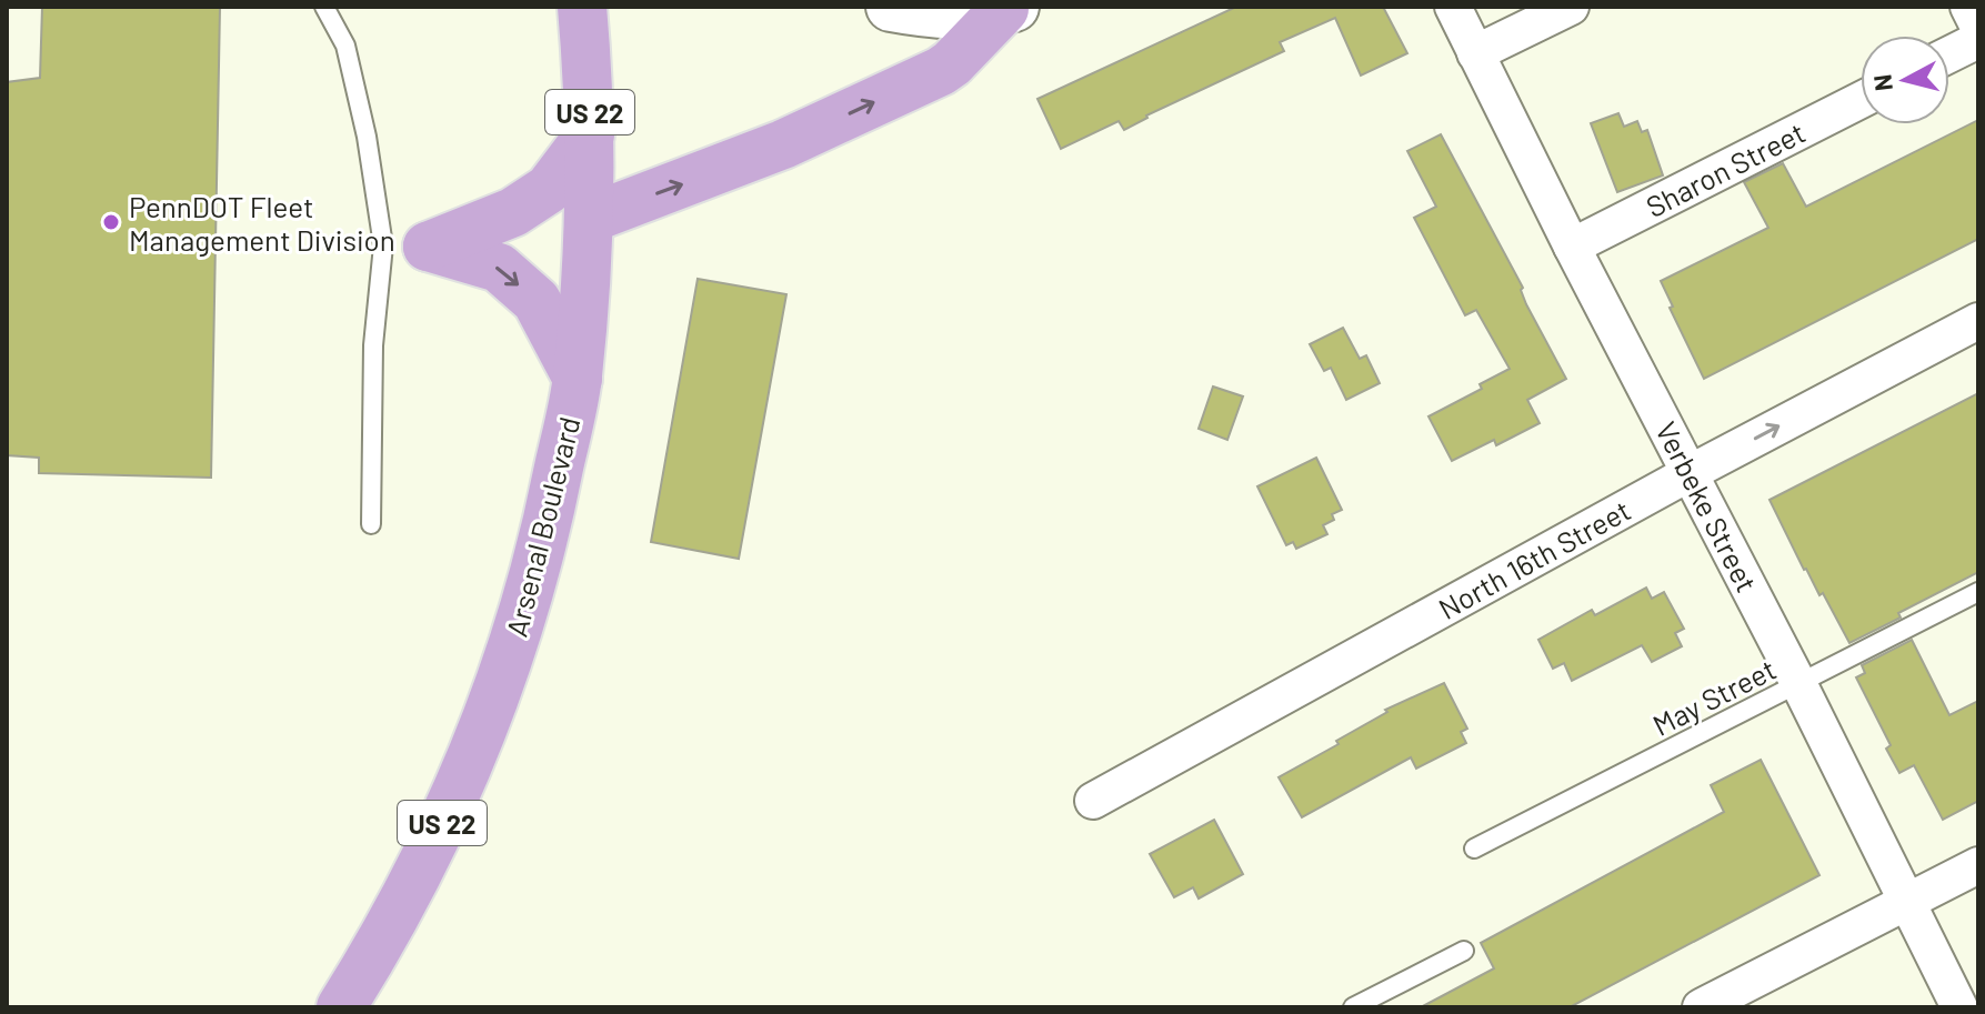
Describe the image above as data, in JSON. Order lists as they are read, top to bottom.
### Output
{
  "streets": {
    "main road": ["US 22", "Arsenal Boulevard"],
    "street": ["Sharon Street", "Verbeke Street", "North 16th Street"],
    "lane": ["May Street"]
  },
  "crossings": [
    ["Sharon Street", "Verbeke Street"],
    ["Verbeke Street", "North 16th Street"],
    ["Verbeke Street", "May Street"]
  ],
  "places": ["PennDOT Fleet Management Division"],
  "north": "left"
}
